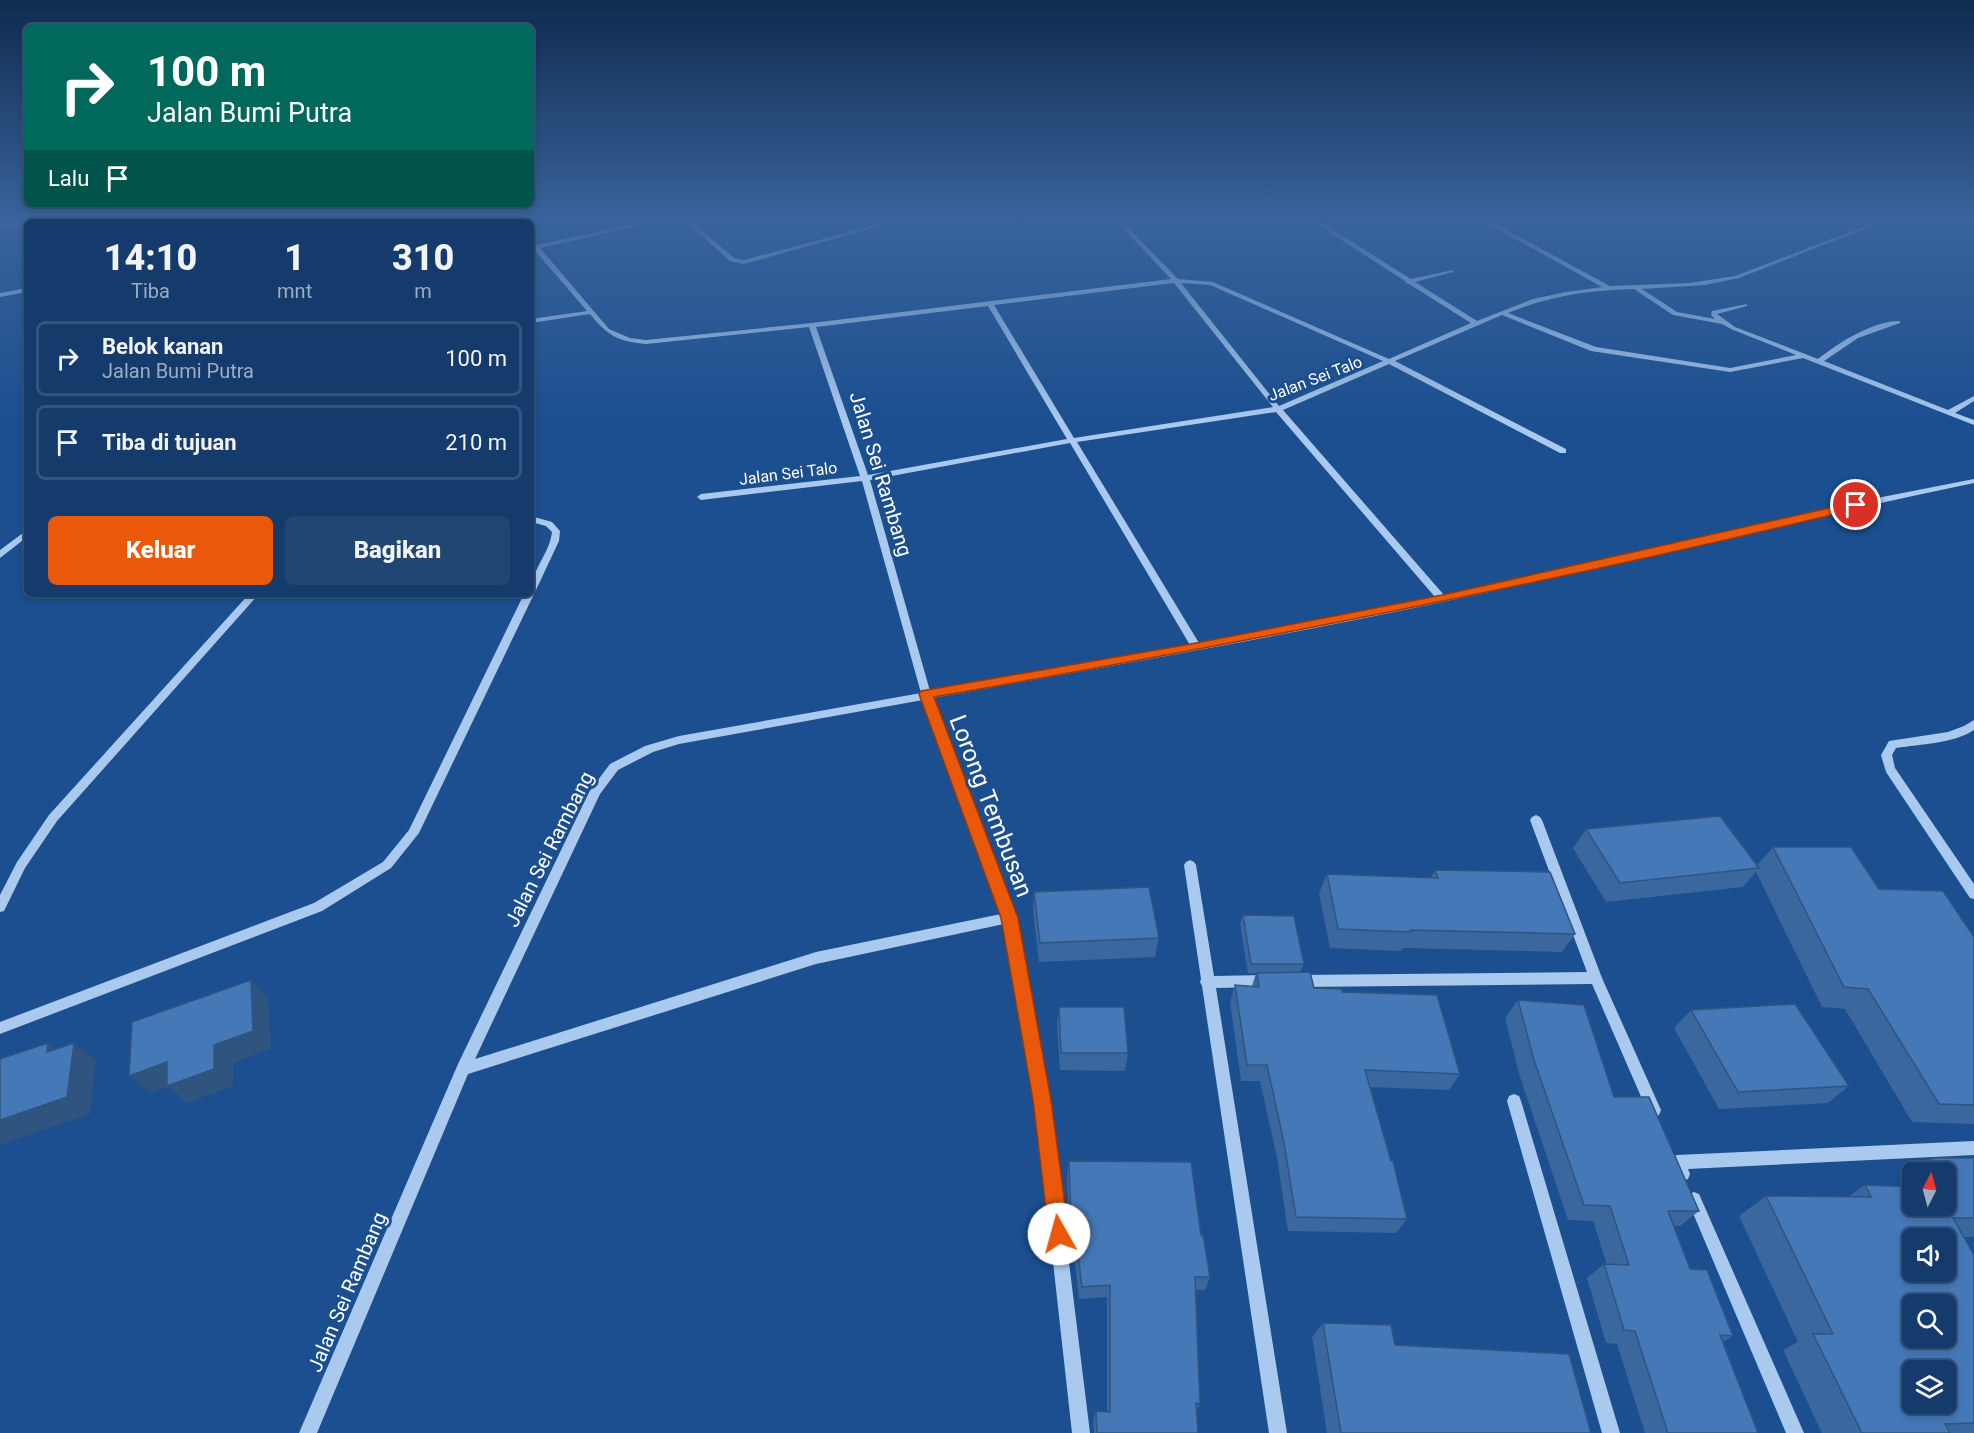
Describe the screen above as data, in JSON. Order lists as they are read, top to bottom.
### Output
{
  "streets": {
    "street": ["Jalan Sei Talo", "Jalan Sei Rambang", "Lorong Tembusan"]
  },
  "crossings": [
    ["Jalan Sei Talo", "Jalan Sei Rambang"],
    ["Jalan Sei Rambang", "Lorong Tembusan"]
  ],
  "north": "top",
  "page": {
    "turn": ["100 m", "Jalan Bumi Putra"],
    "then": "Lalu",
    "eta": [
      "14:10",
      "Tiba",
      "1",
      "mnt",
      "310",
      "m"
    ],
    "list": [
      {
        "name": "Belok kanan",
        "note": "Jalan Bumi Putra",
        "value": "100 m"
      },
      {
        "name": "Tiba di tujuan",
        "value": "210 m"
      }
    ],
    "buttons": ["Keluar", "Bagikan"]
  }
}
